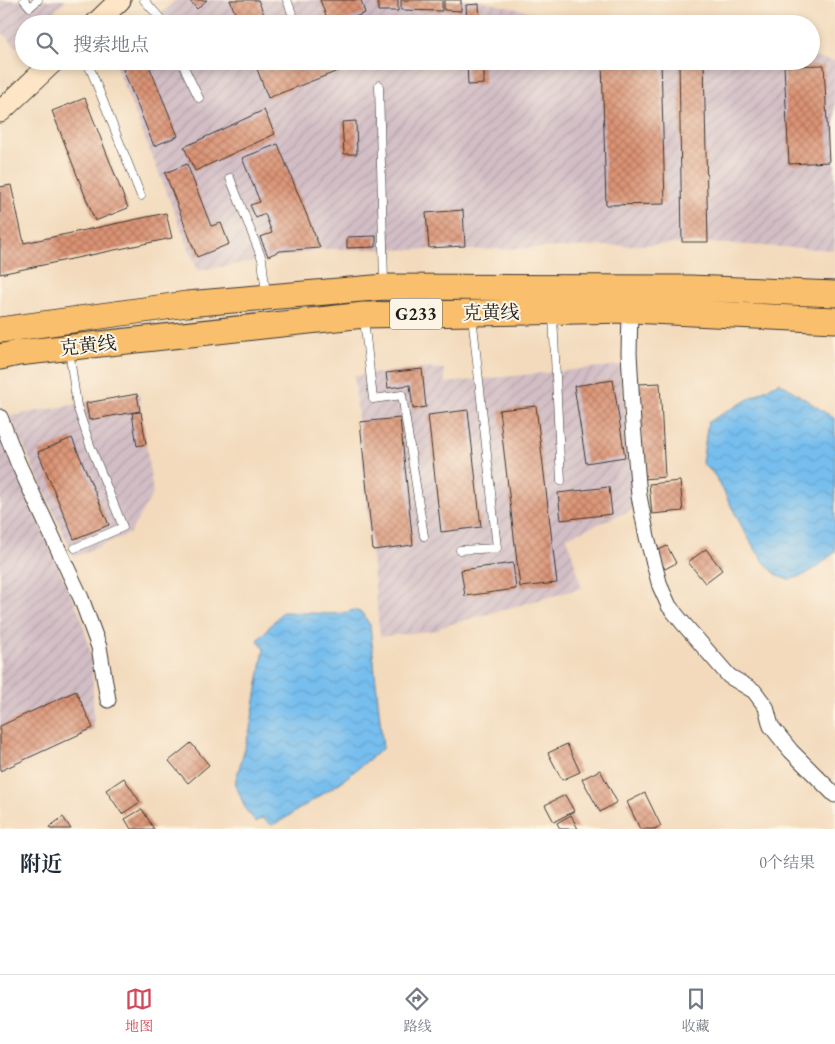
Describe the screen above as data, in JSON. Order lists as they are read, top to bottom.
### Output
{
  "streets": {
    "highway": ["克黄线", "G233"]
  },
  "page": {
    "search": "搜索地点",
    "heading": ["附近", "0个结果"],
    "nav": ["地图", "路线", "收藏"]
  }
}
